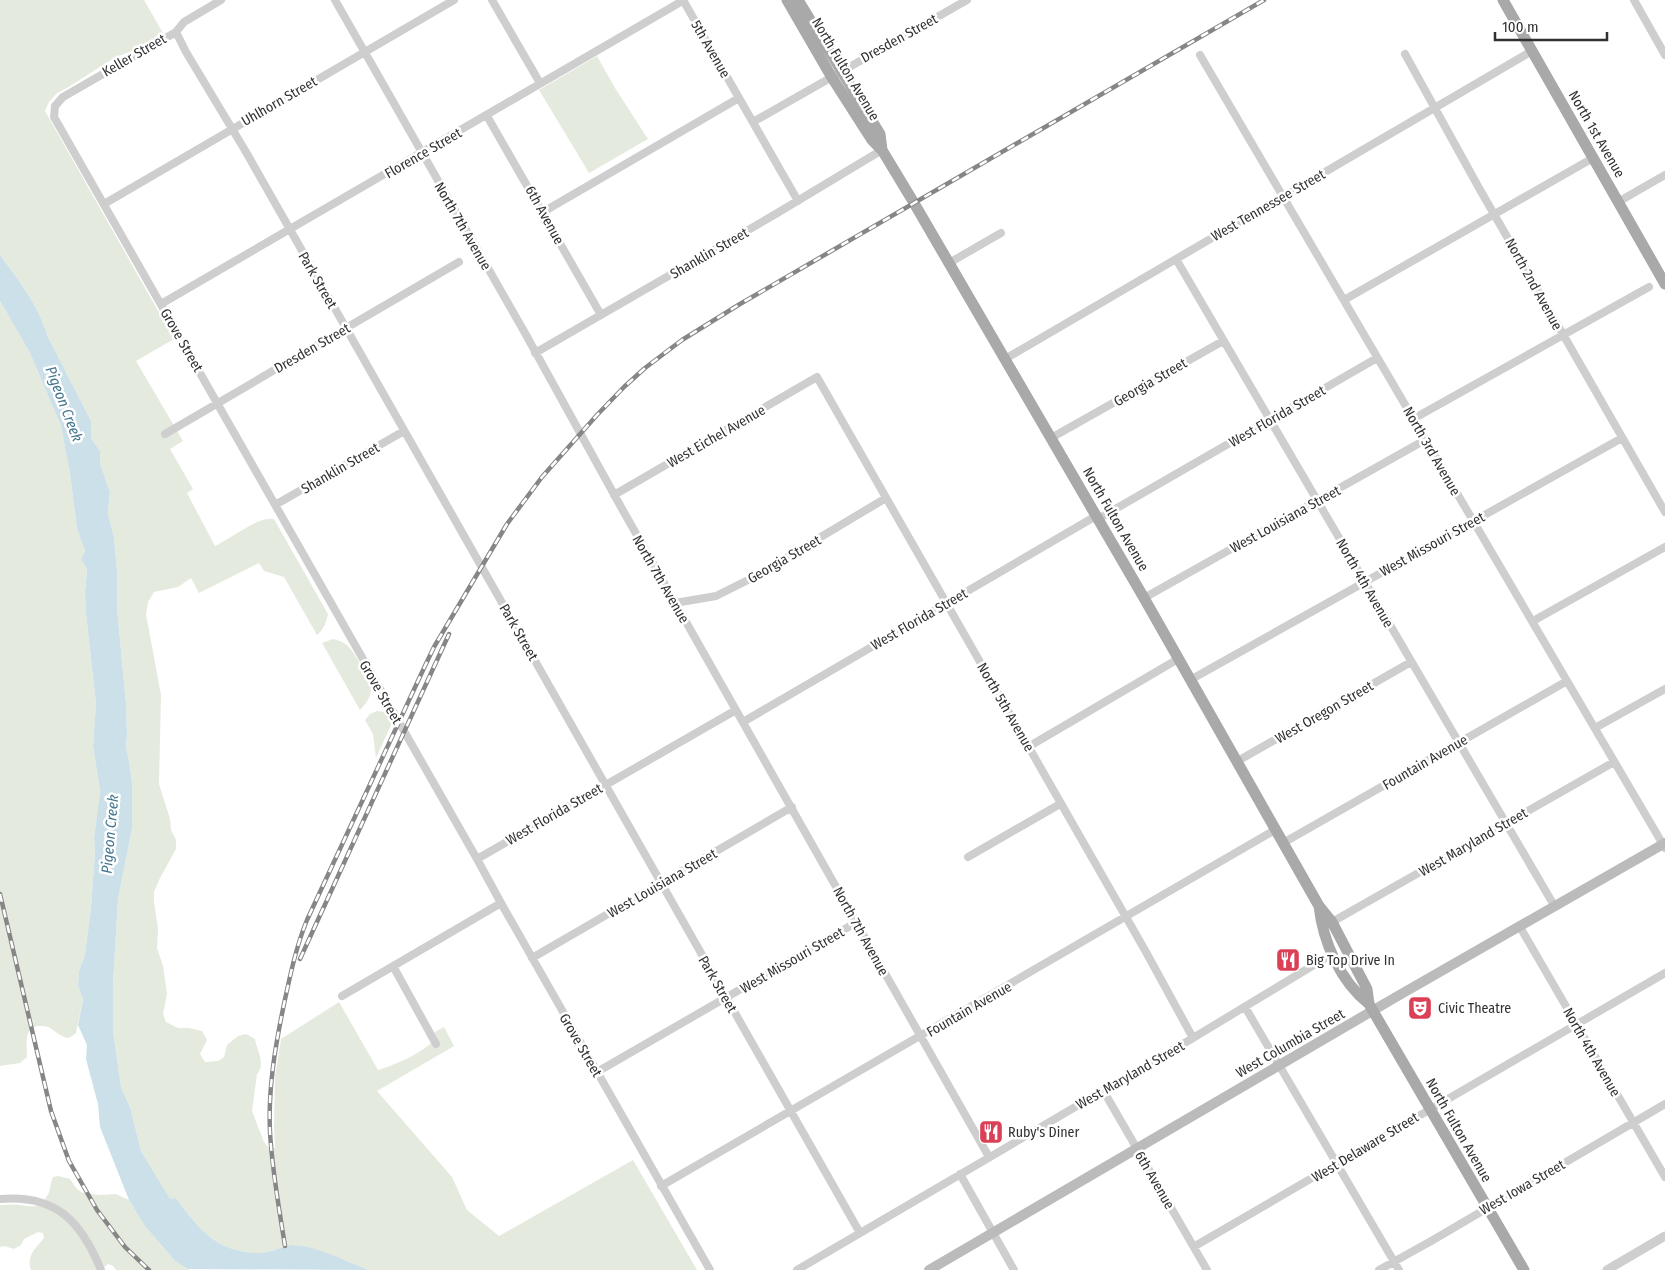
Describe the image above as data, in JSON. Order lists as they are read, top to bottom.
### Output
{
  "streets": {
    "main road": ["North Fulton Avenue", "North 1st Avenue", "West Columbia Street"],
    "street": [
      "Dresden Street",
      "5th Avenue",
      "Keller Street",
      "Uhlhorn Street",
      "Florence Street",
      "West Tennessee Street",
      "6th Avenue",
      "North 7th Avenue",
      "Shanklin Street",
      "Park Street",
      "North 2nd Avenue",
      "Grove Street",
      "Georgia Street",
      "West Florida Street",
      "West Eichel Avenue",
      "North 3rd Avenue",
      "West Louisiana Street",
      "West Missouri Street",
      "North 4th Avenue",
      "North 5th Avenue",
      "West Oregon Street",
      "Fountain Avenue",
      "West Maryland Street",
      "West Delaware Street",
      "West Iowa Street"
    ]
  },
  "crossings": [
    ["Dresden Street", "North Fulton Avenue"],
    ["Dresden Street", "Park Street"],
    ["Dresden Street", "Grove Street"],
    ["5th Avenue", "Florence Street"],
    ["Keller Street", "Park Street"],
    ["Keller Street", "Grove Street"],
    ["North Fulton Avenue", "West Tennessee Street"],
    ["North Fulton Avenue", "Shanklin Street"],
    ["North Fulton Avenue", "Georgia Street"],
    ["North Fulton Avenue", "West Florida Street"],
    ["North Fulton Avenue", "West Louisiana Street"],
    ["North Fulton Avenue", "West Missouri Street"],
    ["North Fulton Avenue", "West Oregon Street"],
    ["North Fulton Avenue", "Fountain Avenue"],
    ["North Fulton Avenue", "West Maryland Street"],
    ["North Fulton Avenue", "West Columbia Street"],
    ["North Fulton Avenue", "West Delaware Street"],
    ["North Fulton Avenue", "West Iowa Street"],
    ["Uhlhorn Street", "North 7th Avenue"],
    ["Uhlhorn Street", "Park Street"],
    ["Uhlhorn Street", "Grove Street"],
    ["North 1st Avenue", "West Tennessee Street"],
    ["Florence Street", "6th Avenue"],
    ["Florence Street", "North 7th Avenue"],
    ["Florence Street", "Park Street"],
    ["Florence Street", "Grove Street"],
    ["West Tennessee Street", "North 2nd Avenue"],
    ["West Tennessee Street", "North 3rd Avenue"],
    ["West Tennessee Street", "North 4th Avenue"],
    ["6th Avenue", "Shanklin Street"],
    ["6th Avenue", "West Maryland Street"],
    ["6th Avenue", "West Columbia Street"],
    ["6th Avenue", "West Delaware Street"],
    ["North 7th Avenue", "Shanklin Street"],
    ["North 7th Avenue", "Georgia Street"],
    ["North 7th Avenue", "West Florida Street"],
    ["North 7th Avenue", "West Eichel Avenue"],
    ["North 7th Avenue", "West Louisiana Street"],
    ["North 7th Avenue", "West Missouri Street"],
    ["North 7th Avenue", "Fountain Avenue"],
    ["North 7th Avenue", "West Maryland Street"],
    ["Shanklin Street", "Park Street"],
    ["Shanklin Street", "Grove Street"],
    ["Park Street", "West Florida Street"],
    ["Park Street", "West Louisiana Street"],
    ["Park Street", "West Missouri Street"],
    ["Park Street", "Fountain Avenue"],
    ["Park Street", "West Maryland Street"],
    ["North 2nd Avenue", "West Missouri Street"],
    ["Grove Street", "West Florida Street"],
    ["Grove Street", "West Louisiana Street"],
    ["Grove Street", "West Missouri Street"],
    ["Grove Street", "Fountain Avenue"],
    ["Georgia Street", "North 4th Avenue"],
    ["Georgia Street", "North 5th Avenue"],
    ["West Florida Street", "North 3rd Avenue"],
    ["West Florida Street", "North 4th Avenue"],
    ["West Florida Street", "North 5th Avenue"],
    ["West Eichel Avenue", "North 5th Avenue"],
    ["North 3rd Avenue", "West Louisiana Street"],
    ["North 3rd Avenue", "West Missouri Street"],
    ["North 3rd Avenue", "Fountain Avenue"],
    ["North 3rd Avenue", "West Maryland Street"],
    ["North 3rd Avenue", "West Columbia Street"],
    ["West Louisiana Street", "North 4th Avenue"],
    ["West Missouri Street", "North 4th Avenue"],
    ["North 4th Avenue", "West Oregon Street"],
    ["North 4th Avenue", "Fountain Avenue"],
    ["North 4th Avenue", "West Maryland Street"],
    ["North 4th Avenue", "West Columbia Street"],
    ["North 4th Avenue", "West Delaware Street"],
    ["North 4th Avenue", "West Iowa Street"],
    ["North 5th Avenue", "Fountain Avenue"],
    ["North 5th Avenue", "West Maryland Street"]
  ],
  "water": ["Pigeon Creek"],
  "places": {
    "restaurant": ["Big Top Drive In", "Ruby's Diner"],
    "theatre": ["Civic Theatre"]
  },
  "scale_bar": "100 m"
}
